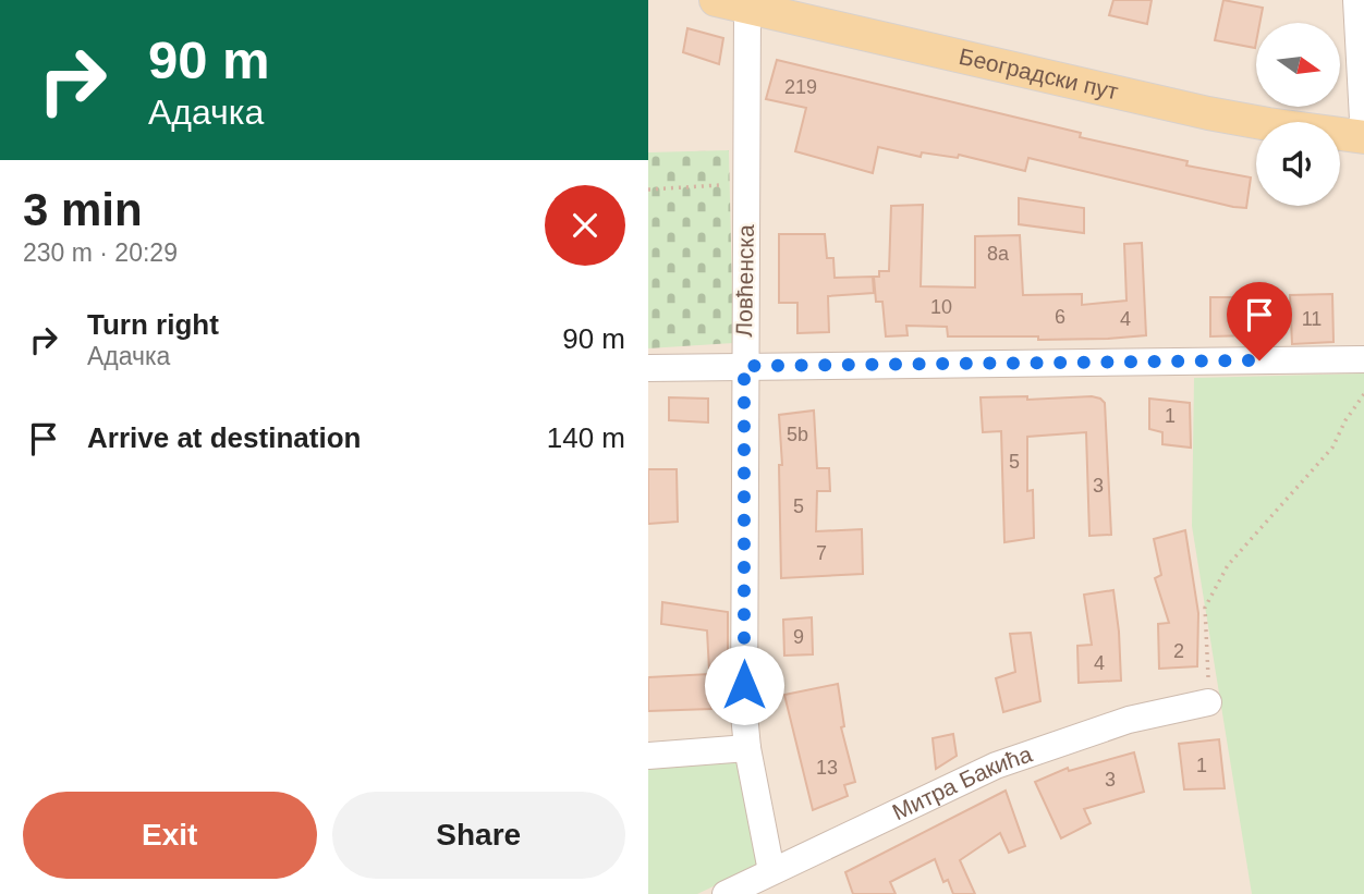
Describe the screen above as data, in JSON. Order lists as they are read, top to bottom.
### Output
{
  "streets": {
    "main road": ["Београдски пут"],
    "street": ["Ловћенска", "Митра Бакића"]
  },
  "crossings": [
    ["Београдски пут", "Ловћенска"],
    ["Ловћенска", "Митра Бакића"]
  ],
  "house_numbers": [
    "219",
    "8a",
    "10",
    "6",
    "4",
    "11",
    "1",
    "5b",
    "5",
    "3",
    "5",
    "7",
    "9",
    "2",
    "4",
    "1",
    "13",
    "3"
  ],
  "north": "right",
  "page": {
    "turn": ["90 m", "Адачка"],
    "heading": ["3 min", "230 m · 20:29"],
    "list": [
      {
        "name": "Turn right",
        "note": "Адачка",
        "value": "90 m"
      },
      {
        "name": "Arrive at destination",
        "value": "140 m"
      }
    ],
    "buttons": ["Exit", "Share"]
  }
}
